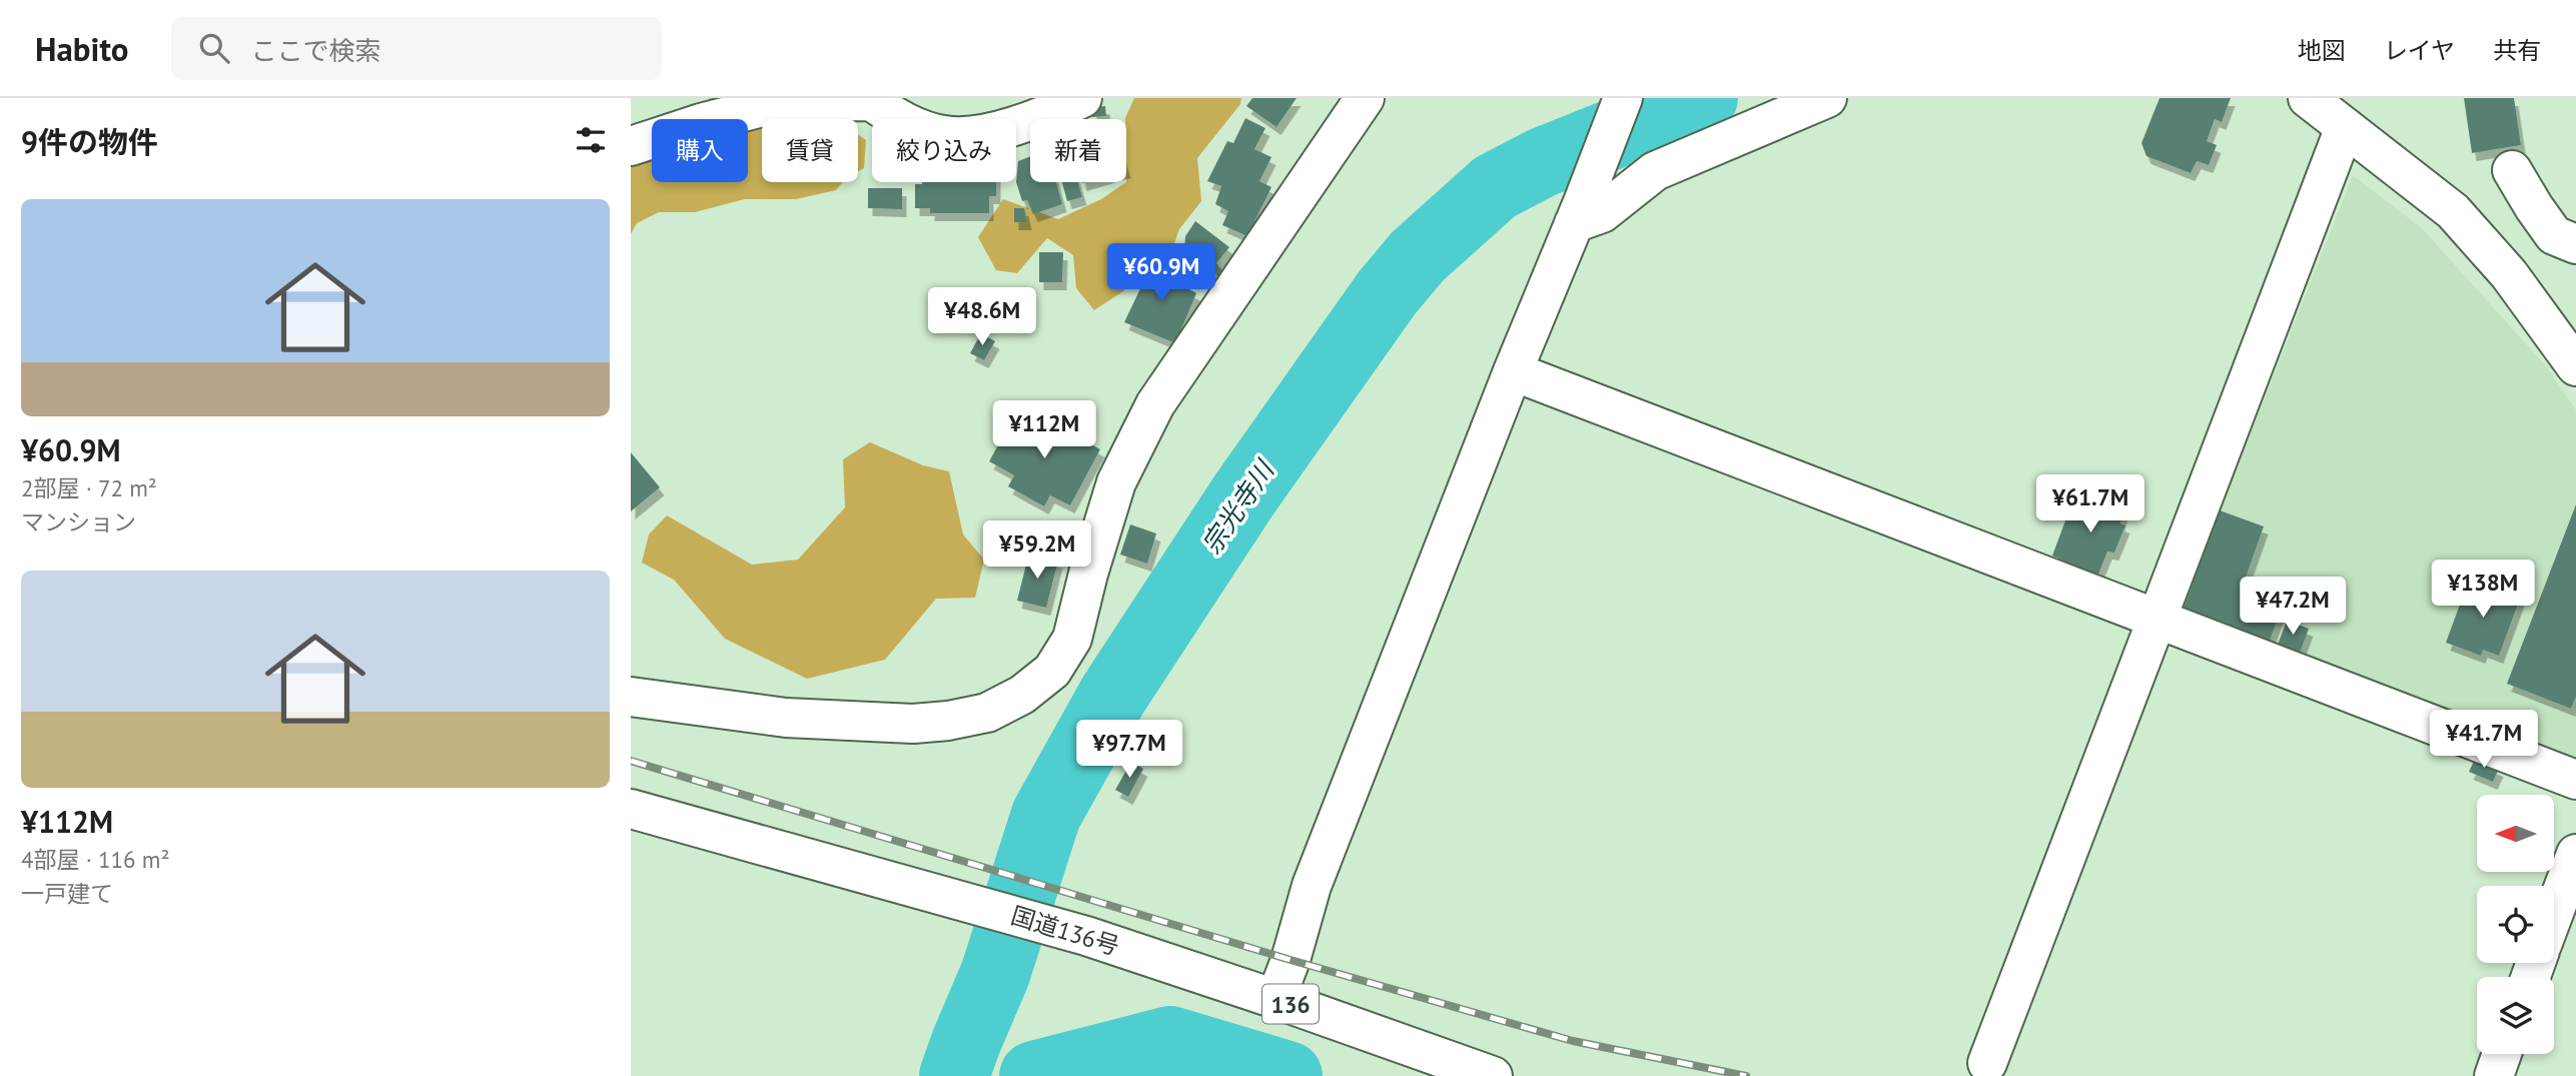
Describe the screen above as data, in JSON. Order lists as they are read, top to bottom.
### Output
{
  "streets": {
    "main road": ["国道136号", "136"]
  },
  "water": ["宗光寺川"],
  "north": "left",
  "page": {
    "header": "Habito",
    "search": "ここで検索",
    "nav": ["地図", "レイヤ", "共有"],
    "heading": "9件の物件",
    "chip": [
      "購入",
      "賃貸",
      "絞り込み",
      "新着"
    ],
    "list": [
      {
        "name": "¥60.9M",
        "note": "2部屋 · 72 m² · マンション"
      },
      {
        "name": "¥112M",
        "note": "4部屋 · 116 m² · 一戸建て"
      }
    ],
    "price": [
      "¥60.9M",
      "¥48.6M",
      "¥112M",
      "¥61.7M",
      "¥59.2M",
      "¥138M",
      "¥47.2M",
      "¥41.7M",
      "¥97.7M"
    ]
  }
}
